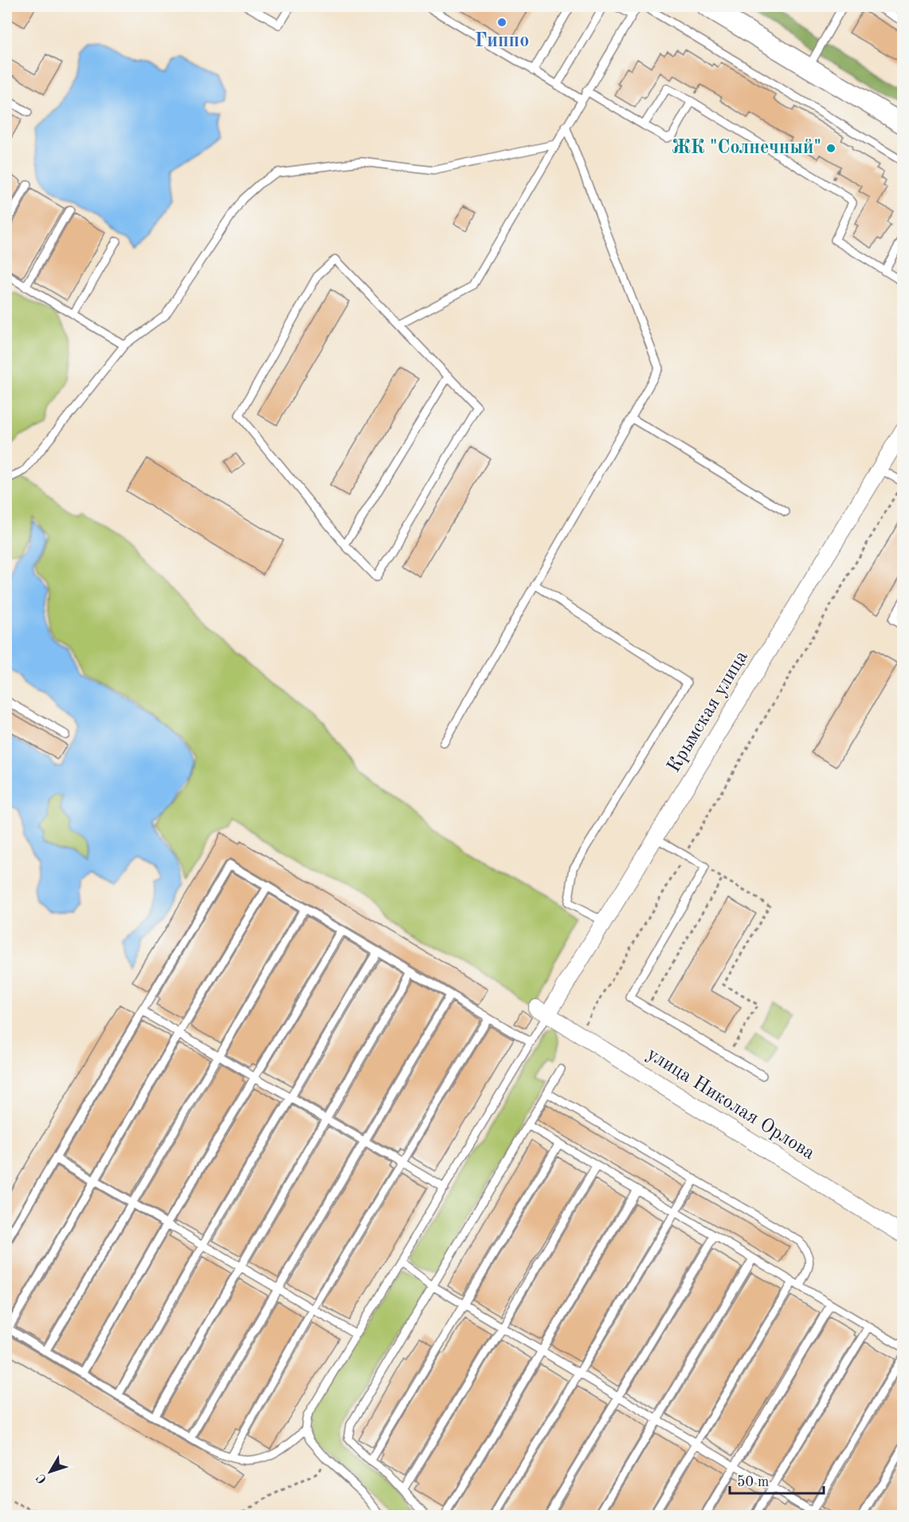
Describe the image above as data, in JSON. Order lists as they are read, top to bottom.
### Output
{
  "streets": {
    "street": ["Крымская улица", "улица Николая Орлова"]
  },
  "crossings": [
    ["Крымская улица", "улица Николая Орлова"]
  ],
  "places": ["Гиппо", "ЖК \"Солнечный\""],
  "scale_bar": "50 m",
  "north": "bottom left"
}
